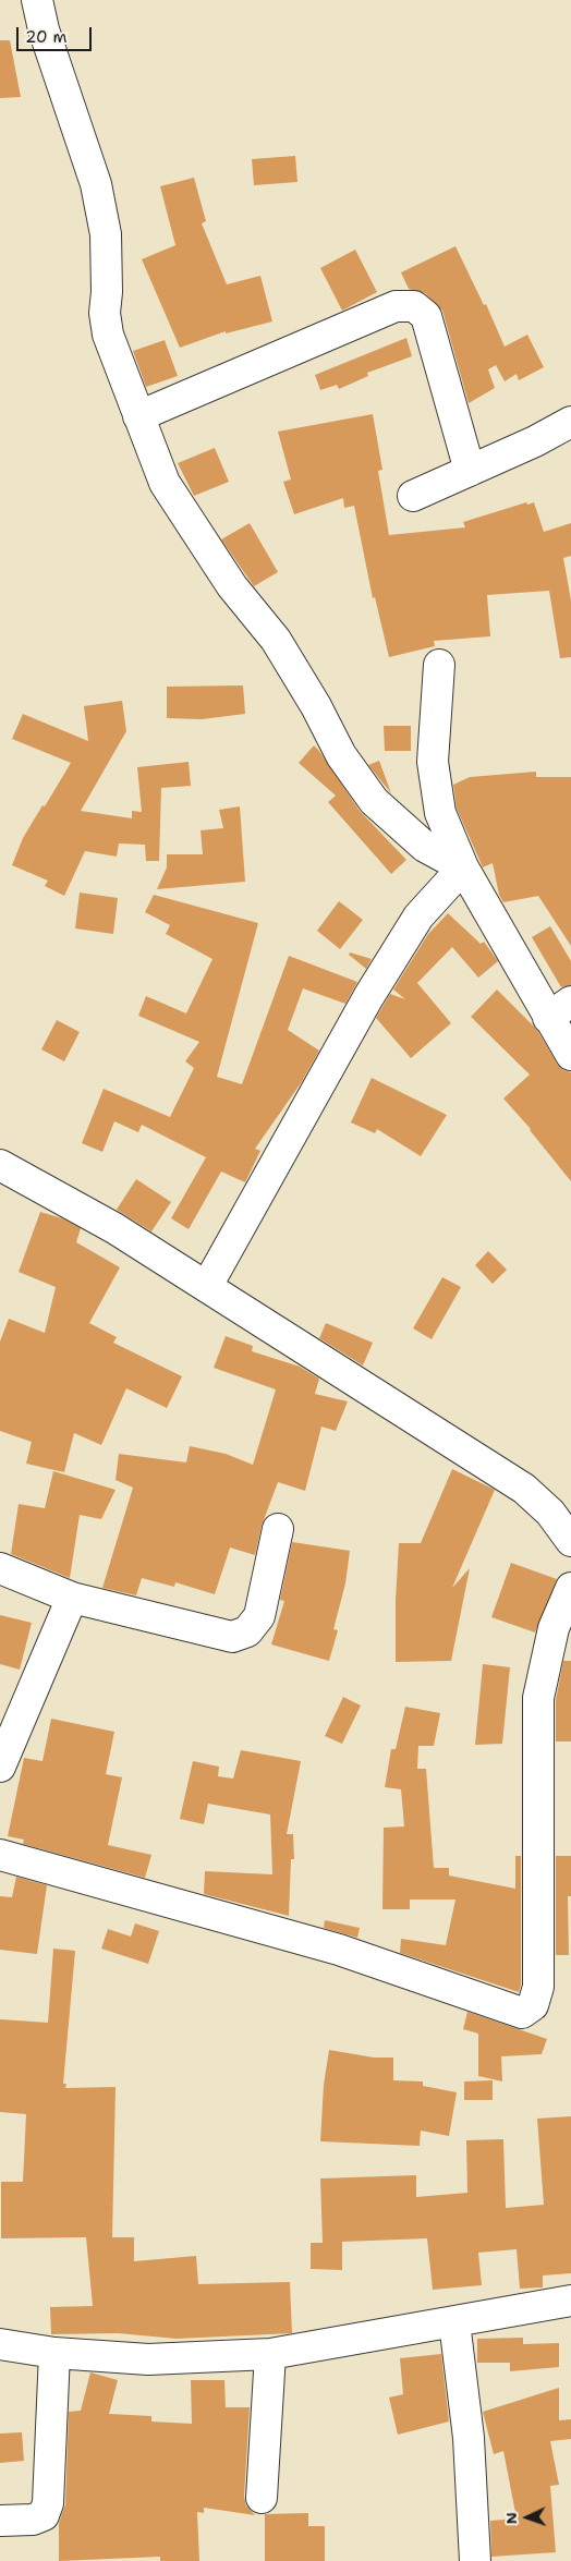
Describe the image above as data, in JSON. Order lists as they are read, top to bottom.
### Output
{
  "scale_bar": "20 m",
  "north": "left"
}
